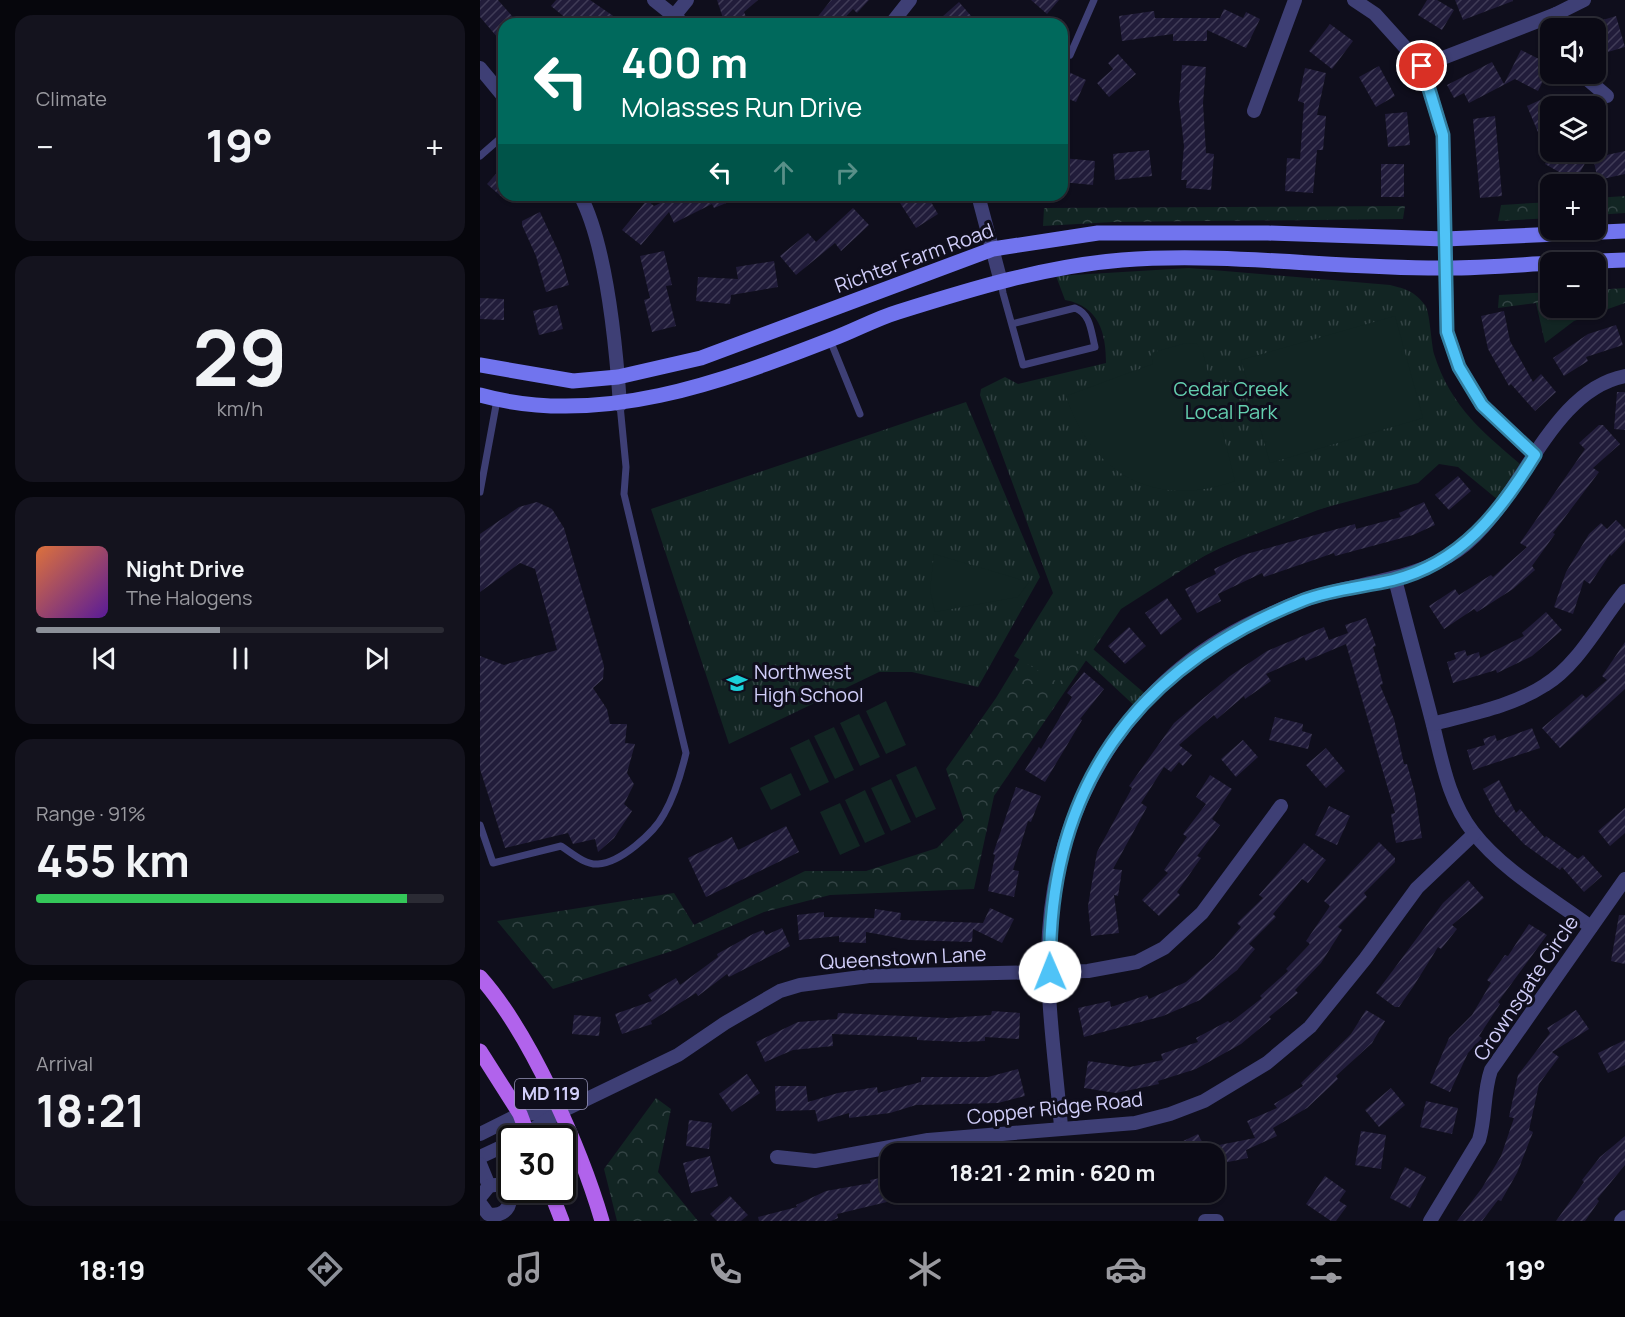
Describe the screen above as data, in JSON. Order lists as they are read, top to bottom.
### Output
{
  "streets": {
    "main road": ["Richter Farm Road", "MD 119"],
    "street": ["Queenstown Lane", "Crownsgate Circle", "Copper Ridge Road"]
  },
  "crossings": [
    ["Queenstown Lane", "MD 119"]
  ],
  "parks": ["Cedar Creek Local Park"],
  "places": {
    "school or university": ["Northwest High School"]
  },
  "page": {
    "tile": [
      "Climate",
      ["29", "km/h"],
      ["Range · 91%", "455 km"],
      ["Arrival", "18:21"]
    ],
    "map_buttons": ["+", "−"],
    "turn": ["400 m", "Molasses Run Drive"],
    "heat": ["−", "19°", "+"],
    "song": ["Night Drive", "The Halogens"],
    "limit": "30",
    "trip": "18:21 · 2 min · 620 m",
    "tabs": ["18:19", "19°"]
  }
}
